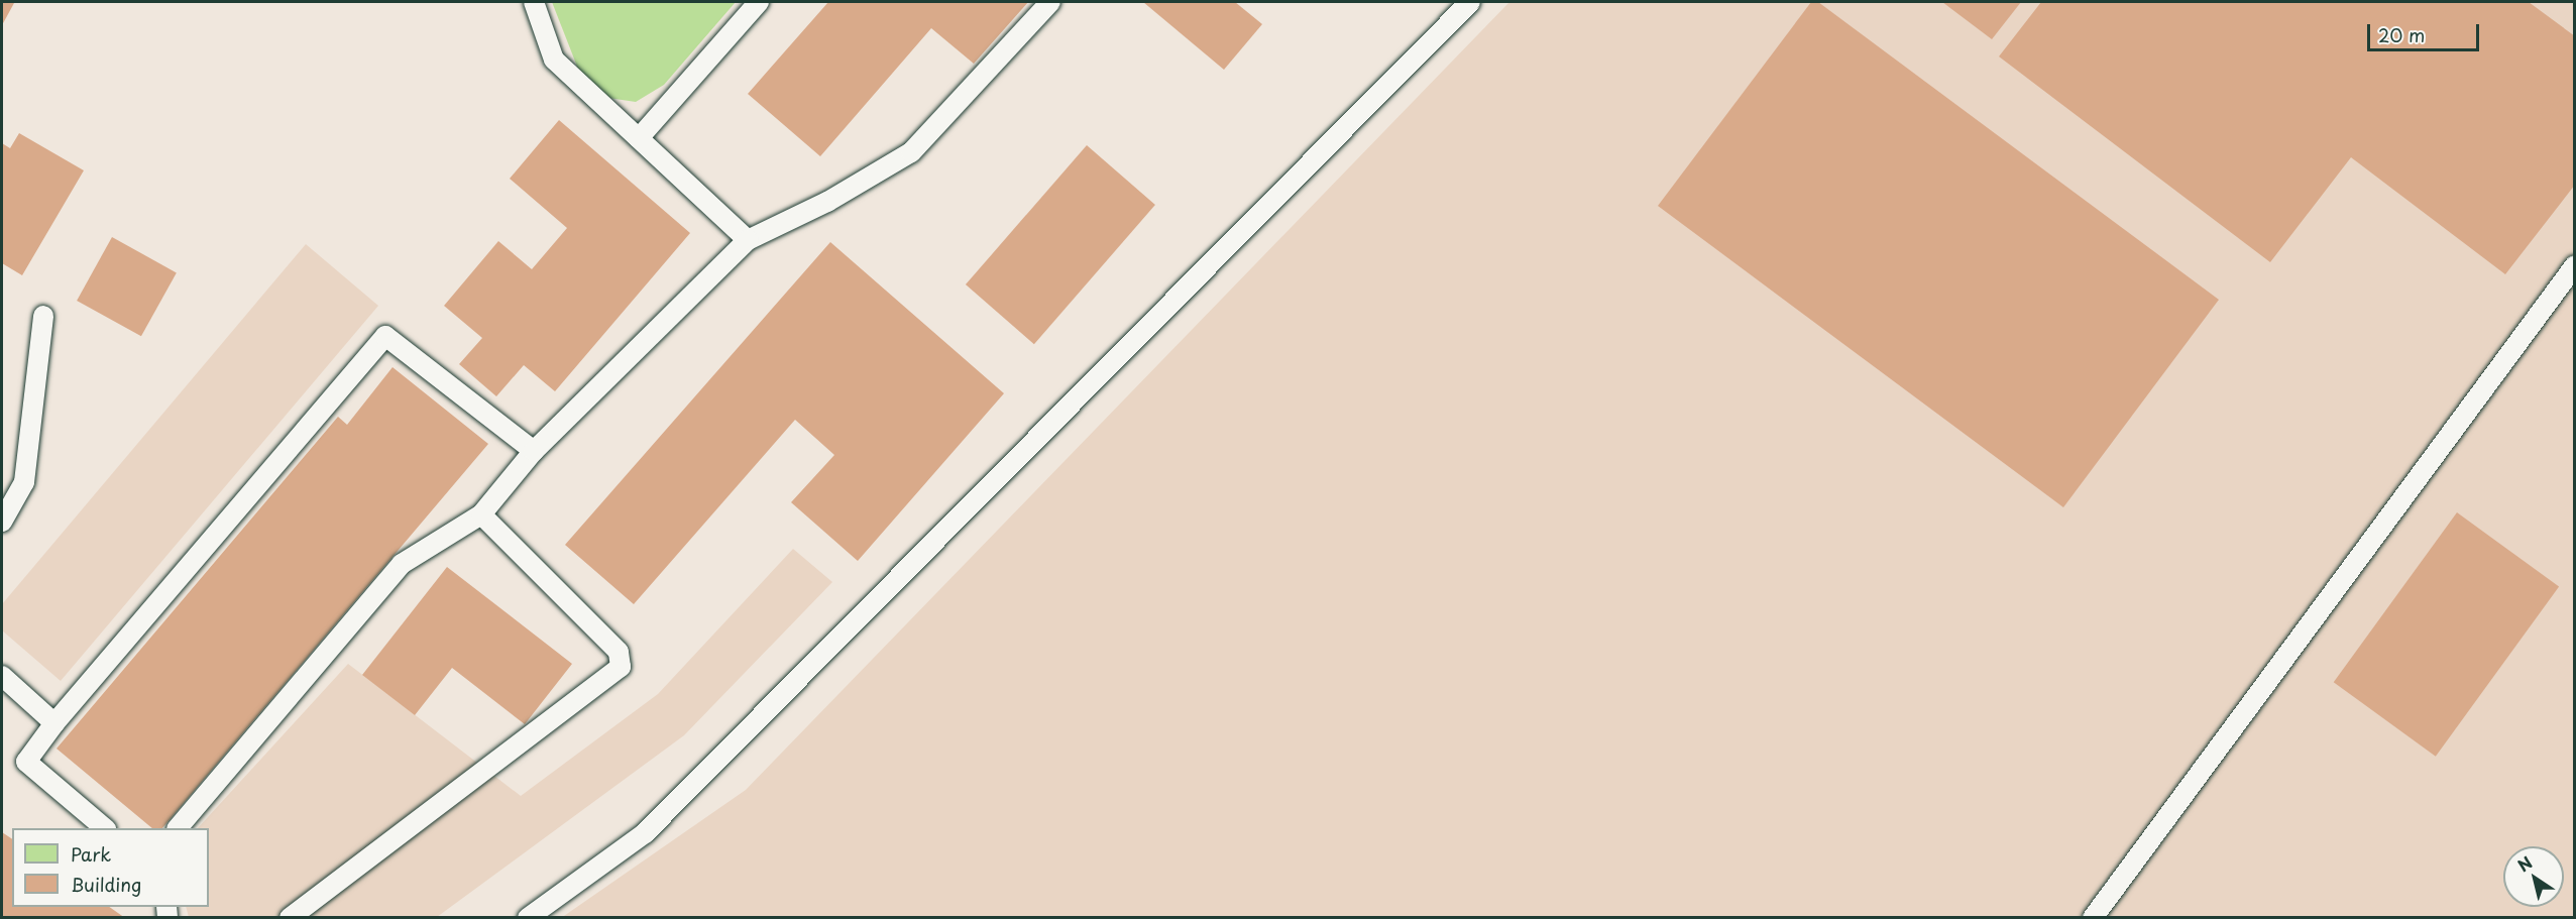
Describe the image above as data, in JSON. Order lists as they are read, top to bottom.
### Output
{
  "legend": ["Park", "Building"],
  "scale_bar": "20 m",
  "north": "top left"
}
